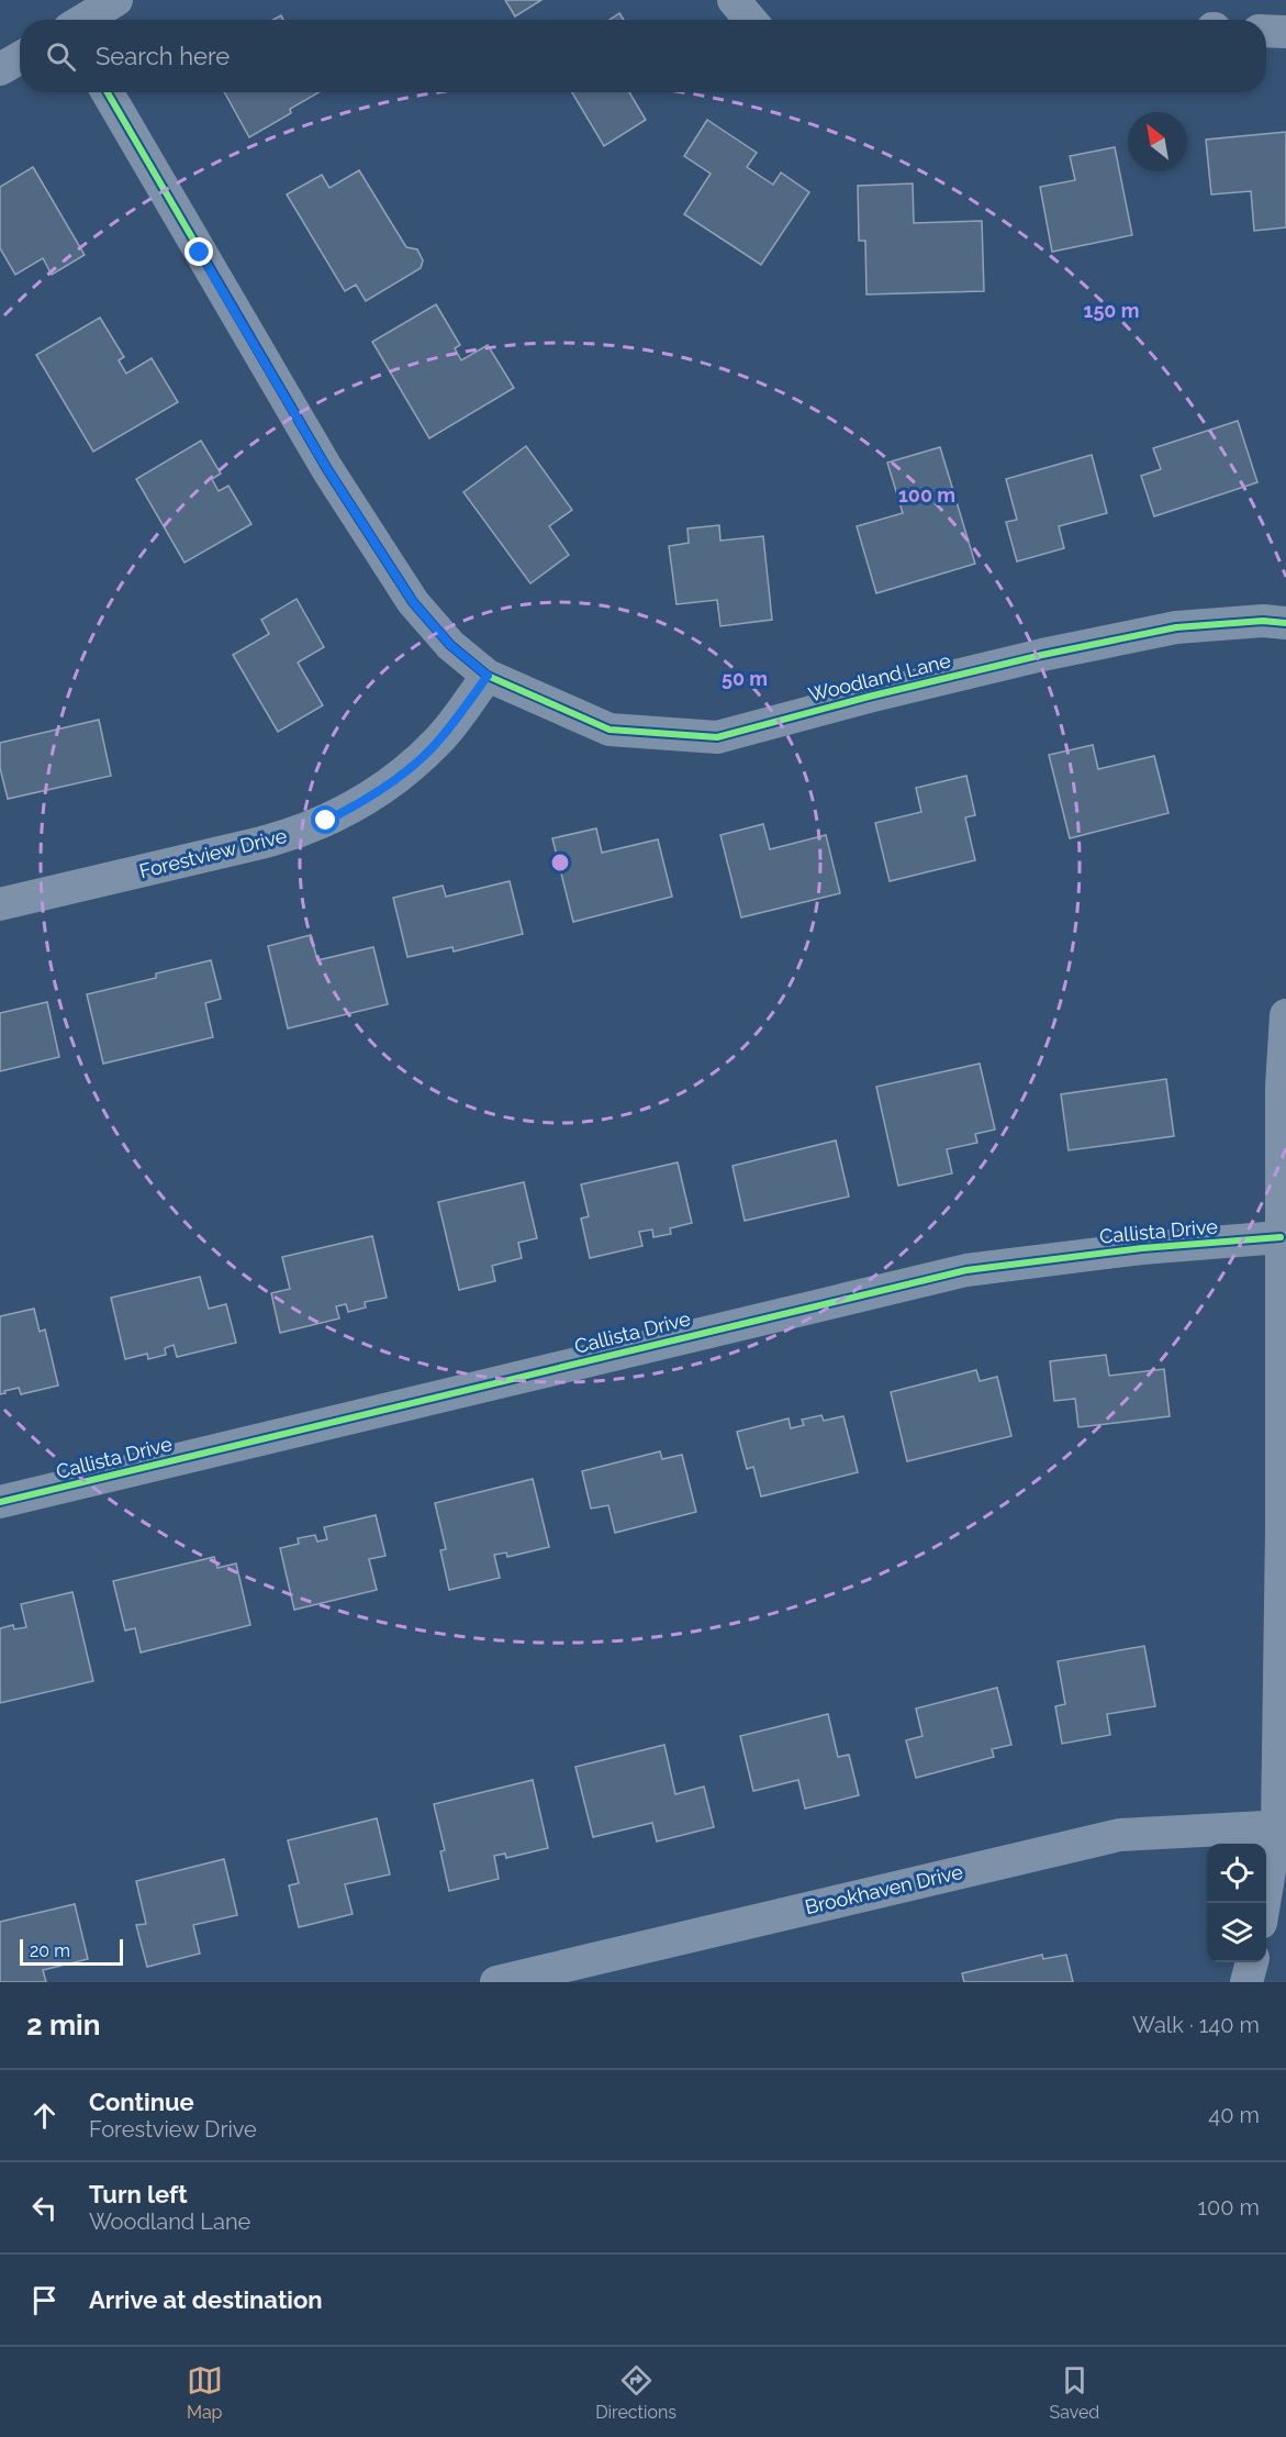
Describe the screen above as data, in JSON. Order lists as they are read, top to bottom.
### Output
{
  "streets": {
    "street": [
      "Woodland Lane",
      "Forestview Drive",
      "Callista Drive",
      "Brookhaven Drive"
    ]
  },
  "crossings": [
    ["Woodland Lane", "Forestview Drive"]
  ],
  "scale_bar": "20 m",
  "north": "top left",
  "page": {
    "search": "Search here",
    "scale": "20 m",
    "heading": ["2 min", "Walk · 140 m"],
    "list": [
      ["Continue", "Forestview Drive", "40 m"],
      ["Turn left", "Woodland Lane", "100 m"],
      "Arrive at destination"
    ],
    "nav": ["Map", "Directions", "Saved"]
  },
  "rings": ["150 m", "100 m", "50 m"]
}
